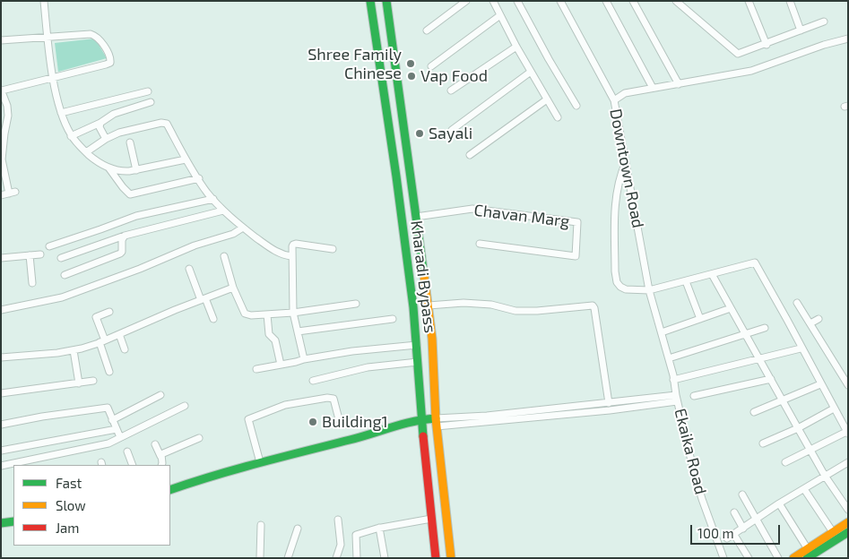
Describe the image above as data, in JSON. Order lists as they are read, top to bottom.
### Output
{
  "streets": {
    "main road": ["Kharadi Bypass"],
    "street": ["Downtown Road", "Chavan Marg", "Ekaika Road"]
  },
  "crossings": [
    ["Downtown Road", "Ekaika Road"],
    ["Chavan Marg", "Kharadi Bypass"]
  ],
  "places": [
    "Shree Family Chinese",
    "Vap Food",
    "Sayali",
    "Building1"
  ],
  "legend": ["Fast", "Slow", "Jam"],
  "scale_bar": "100 m"
}
